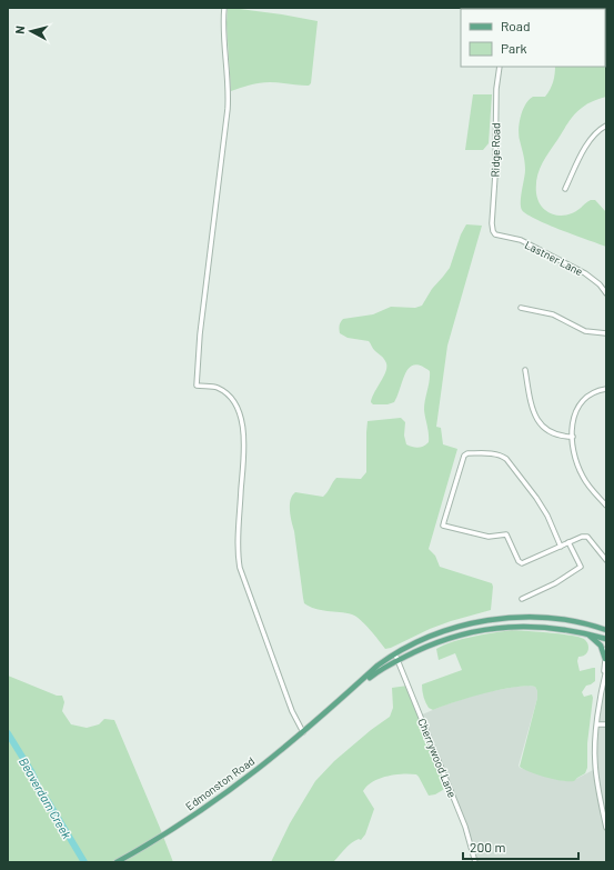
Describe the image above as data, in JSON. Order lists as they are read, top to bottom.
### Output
{
  "streets": {
    "main road": ["Edmonston Road"],
    "street": ["Ridge Road", "Lastner Lane", "Cherrywood Lane"]
  },
  "crossings": [
    ["Ridge Road", "Lastner Lane"],
    ["Cherrywood Lane", "Edmonston Road"]
  ],
  "water": ["Beaverdam Creek"],
  "legend": ["Road", "Park"],
  "scale_bar": "200 m",
  "north": "left"
}
